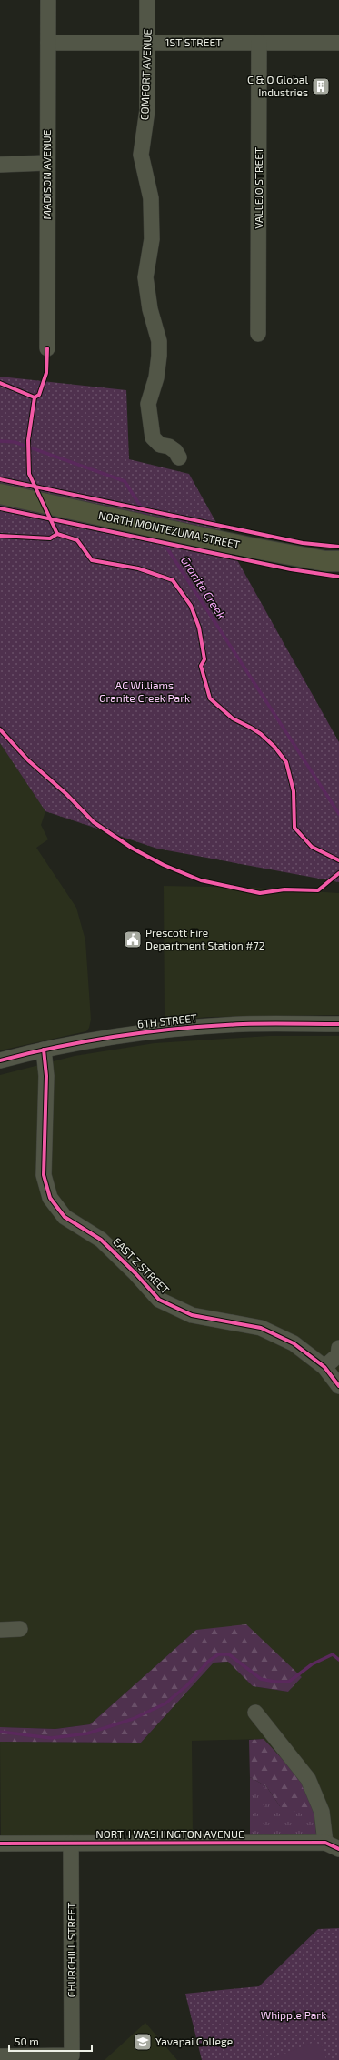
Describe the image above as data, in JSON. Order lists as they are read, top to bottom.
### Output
{
  "streets": {
    "main road": ["NORTH MONTEZUMA STREET"],
    "street": [
      "1ST STREET",
      "COMFORT AVENUE",
      "MADISON AVENUE",
      "VALLEJO STREET",
      "6TH STREET",
      "EAST Z STREET",
      "NORTH WASHINGTON AVENUE",
      "CHURCHILL STREET"
    ]
  },
  "crossings": [
    ["1ST STREET", "COMFORT AVENUE"],
    ["1ST STREET", "MADISON AVENUE"],
    ["1ST STREET", "VALLEJO STREET"],
    ["6TH STREET", "EAST Z STREET"],
    ["NORTH WASHINGTON AVENUE", "CHURCHILL STREET"]
  ],
  "water": ["Granite Creek"],
  "parks": ["AC Williams Granite Creek Park", "Whipple Park"],
  "places": {
    "building": ["C & O Global Industries"],
    "public building": ["Prescott Fire Department Station #72"],
    "school or university": ["Yavapai College"]
  },
  "scale_bar": "50 m"
}
